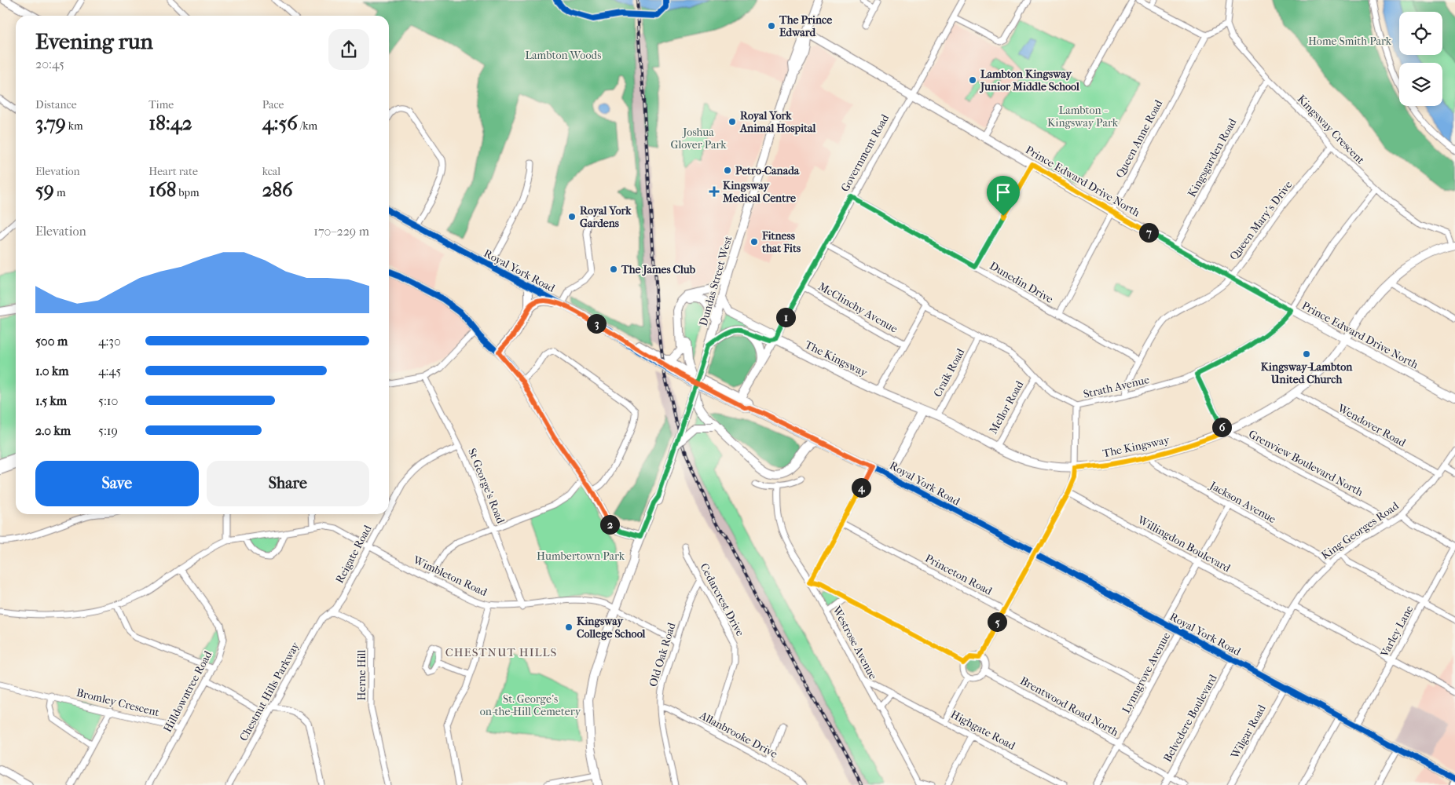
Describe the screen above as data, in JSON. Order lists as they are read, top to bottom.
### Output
{
  "streets": {
    "main road": [
      "Government Road",
      "Prince Edward Drive North",
      "Royal York Road",
      "Dundas Street West",
      "The Kingsway"
    ],
    "street": [
      "Kingsway Crescent",
      "Queen Anne Road",
      "Kingsgarden Road",
      "Queen Mary's Drive",
      "Dunedin Drive",
      "McClinchy Avenue",
      "Craik Road",
      "Strath Avenue",
      "Mellor Road",
      "Wendover Road",
      "Grenview Boulevard North",
      "St George's Road",
      "Jackson Avenue",
      "King Georges Road",
      "Willingdon Boulevard",
      "Reigate Road",
      "Princeton Road",
      "Wimbleton Road",
      "Cedarcrest Drive",
      "Varley Lane",
      "Westrose Avenue",
      "Old Oak Road",
      "Lynngrove Avenue",
      "Herne Hill",
      "Hilldowntree Road",
      "Chestnut Hills Parkway",
      "Bromley Crescent",
      "Brentwood Road North",
      "Belvedere Boulevard",
      "Highgate Road",
      "Wilgar Road",
      "Allanbrooke Drive"
    ]
  },
  "crossings": [
    ["Kingsway Crescent", "Kingsgarden Road"],
    ["Kingsway Crescent", "Queen Mary's Drive"],
    ["Kingsway Crescent", "The Kingsway"],
    ["Kingsway Crescent", "Strath Avenue"],
    ["Queen Anne Road", "Prince Edward Drive North"],
    ["Queen Anne Road", "Dunedin Drive"],
    ["Government Road", "Prince Edward Drive North"],
    ["Government Road", "Royal York Road"],
    ["Government Road", "Dunedin Drive"],
    ["Government Road", "McClinchy Avenue"],
    ["Government Road", "The Kingsway"],
    ["Government Road", "Strath Avenue"],
    ["Kingsgarden Road", "Prince Edward Drive North"],
    ["Prince Edward Drive North", "Queen Mary's Drive"],
    ["Prince Edward Drive North", "Dundas Street West"],
    ["Prince Edward Drive North", "The Kingsway"],
    ["Prince Edward Drive North", "Strath Avenue"],
    ["Queen Mary's Drive", "Dunedin Drive"],
    ["Queen Mary's Drive", "Strath Avenue"],
    ["Royal York Road", "King Georges Road"],
    ["Royal York Road", "Varley Lane"],
    ["Royal York Road", "Lynngrove Avenue"],
    ["Royal York Road", "Belvedere Boulevard"],
    ["Royal York Road", "Wilgar Road"],
    ["Dundas Street West", "Wimbleton Road"],
    ["The Kingsway", "Craik Road"],
    ["The Kingsway", "Mellor Road"],
    ["The Kingsway", "Wendover Road"],
    ["The Kingsway", "Grenview Boulevard North"],
    ["The Kingsway", "Jackson Avenue"],
    ["Craik Road", "Strath Avenue"],
    ["Strath Avenue", "Mellor Road"],
    ["Strath Avenue", "Grenview Boulevard North"],
    ["Wendover Road", "King Georges Road"],
    ["Grenview Boulevard North", "King Georges Road"],
    ["St George's Road", "Reigate Road"],
    ["St George's Road", "Wimbleton Road"],
    ["Jackson Avenue", "King Georges Road"],
    ["King Georges Road", "Willingdon Boulevard"],
    ["Reigate Road", "Wimbleton Road"],
    ["Reigate Road", "Herne Hill"],
    ["Reigate Road", "Chestnut Hills Parkway"],
    ["Princeton Road", "Lynngrove Avenue"],
    ["Wimbleton Road", "Old Oak Road"],
    ["Wimbleton Road", "Hilldowntree Road"],
    ["Cedarcrest Drive", "Old Oak Road"],
    ["Cedarcrest Drive", "Allanbrooke Drive"],
    ["Westrose Avenue", "Highgate Road"],
    ["Old Oak Road", "Allanbrooke Drive"],
    ["Lynngrove Avenue", "Brentwood Road North"],
    ["Herne Hill", "Chestnut Hills Parkway"],
    ["Hilldowntree Road", "Bromley Crescent"],
    ["Brentwood Road North", "Belvedere Boulevard"]
  ],
  "districts": ["CHESTNUT HILLS"],
  "parks": [
    "Home Smith Park",
    "Lambton Woods",
    "Lambton - Kingsway Park",
    "Joshua Glover Park",
    "Humbertown Park",
    "St. George’s on-the-Hill Cemetery"
  ],
  "places": {
    "other": [
      "The Prince Edward",
      "Lambton Kingsway Junior Middle School",
      "Royal York Animal Hospital",
      "Petro-Canada",
      "Royal York Gardens",
      "Fitness that Fits",
      "The James Club",
      "Kingsway-Lambton United Church",
      "Kingsway College School"
    ],
    "health": ["Kingsway Medical Centre"]
  },
  "page": {
    "heading": ["Evening run", "20:45"],
    "stats": [
      ["Distance", "3.79 km"],
      ["Time", "18:42"],
      ["Pace", "4:56 /km"],
      ["Elevation", "59 m"],
      ["Heart rate", "168 bpm"],
      ["kcal", "286"]
    ],
    "chart": ["Elevation", "170–229 m"],
    "pins": [
      "7",
      "1",
      "3",
      "6",
      "4",
      "2",
      "5"
    ],
    "list": [
      {
        "name": "500 m",
        "note": "4:30"
      },
      {
        "name": "1.0 km",
        "note": "4:45"
      },
      {
        "name": "1.5 km",
        "note": "5:10"
      },
      {
        "name": "2.0 km",
        "note": "5:19"
      }
    ],
    "buttons": ["Save", "Share"]
  }
}
